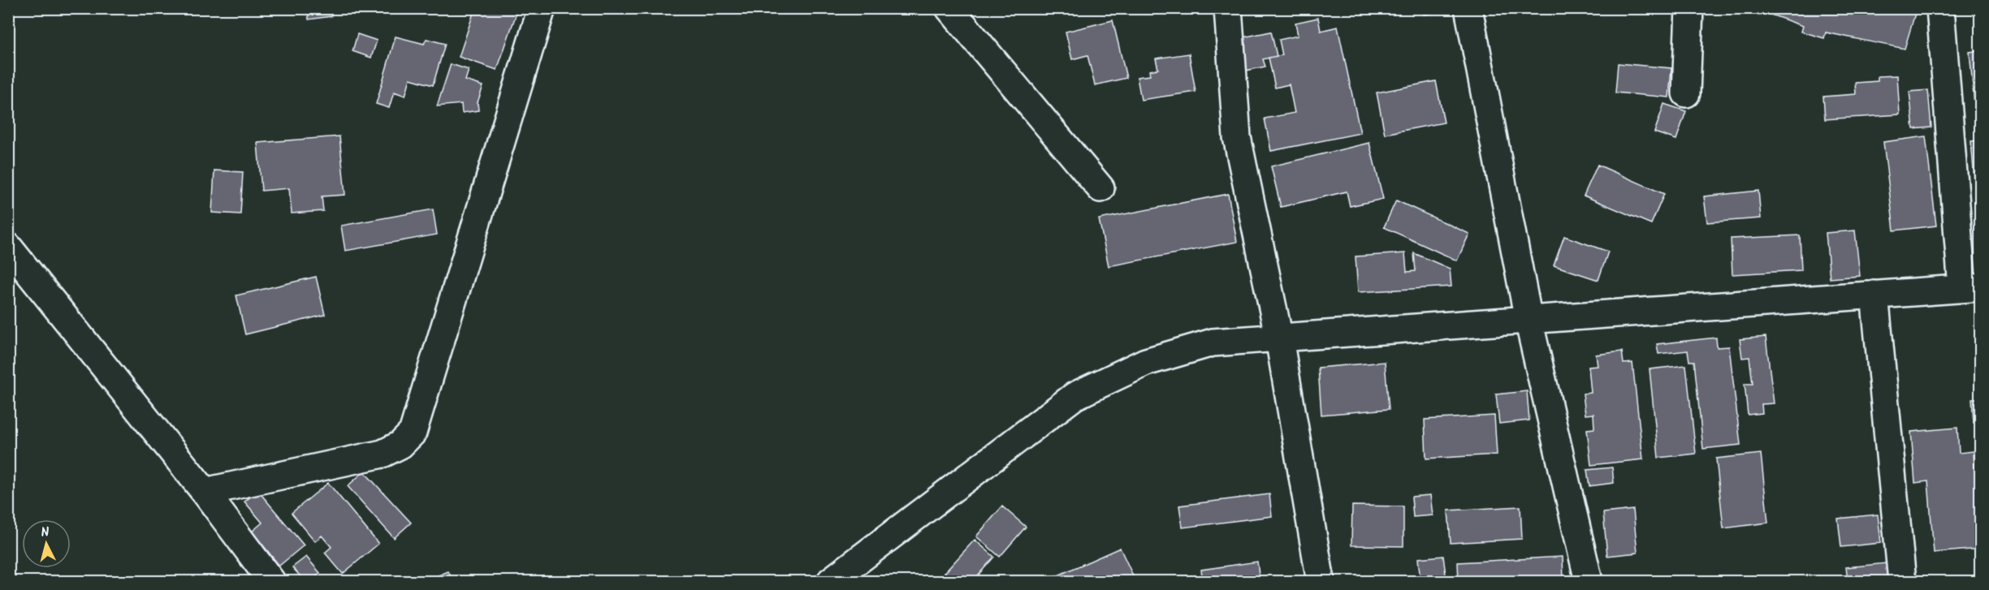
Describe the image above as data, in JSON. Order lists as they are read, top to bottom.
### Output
{
  "north": "top"
}
